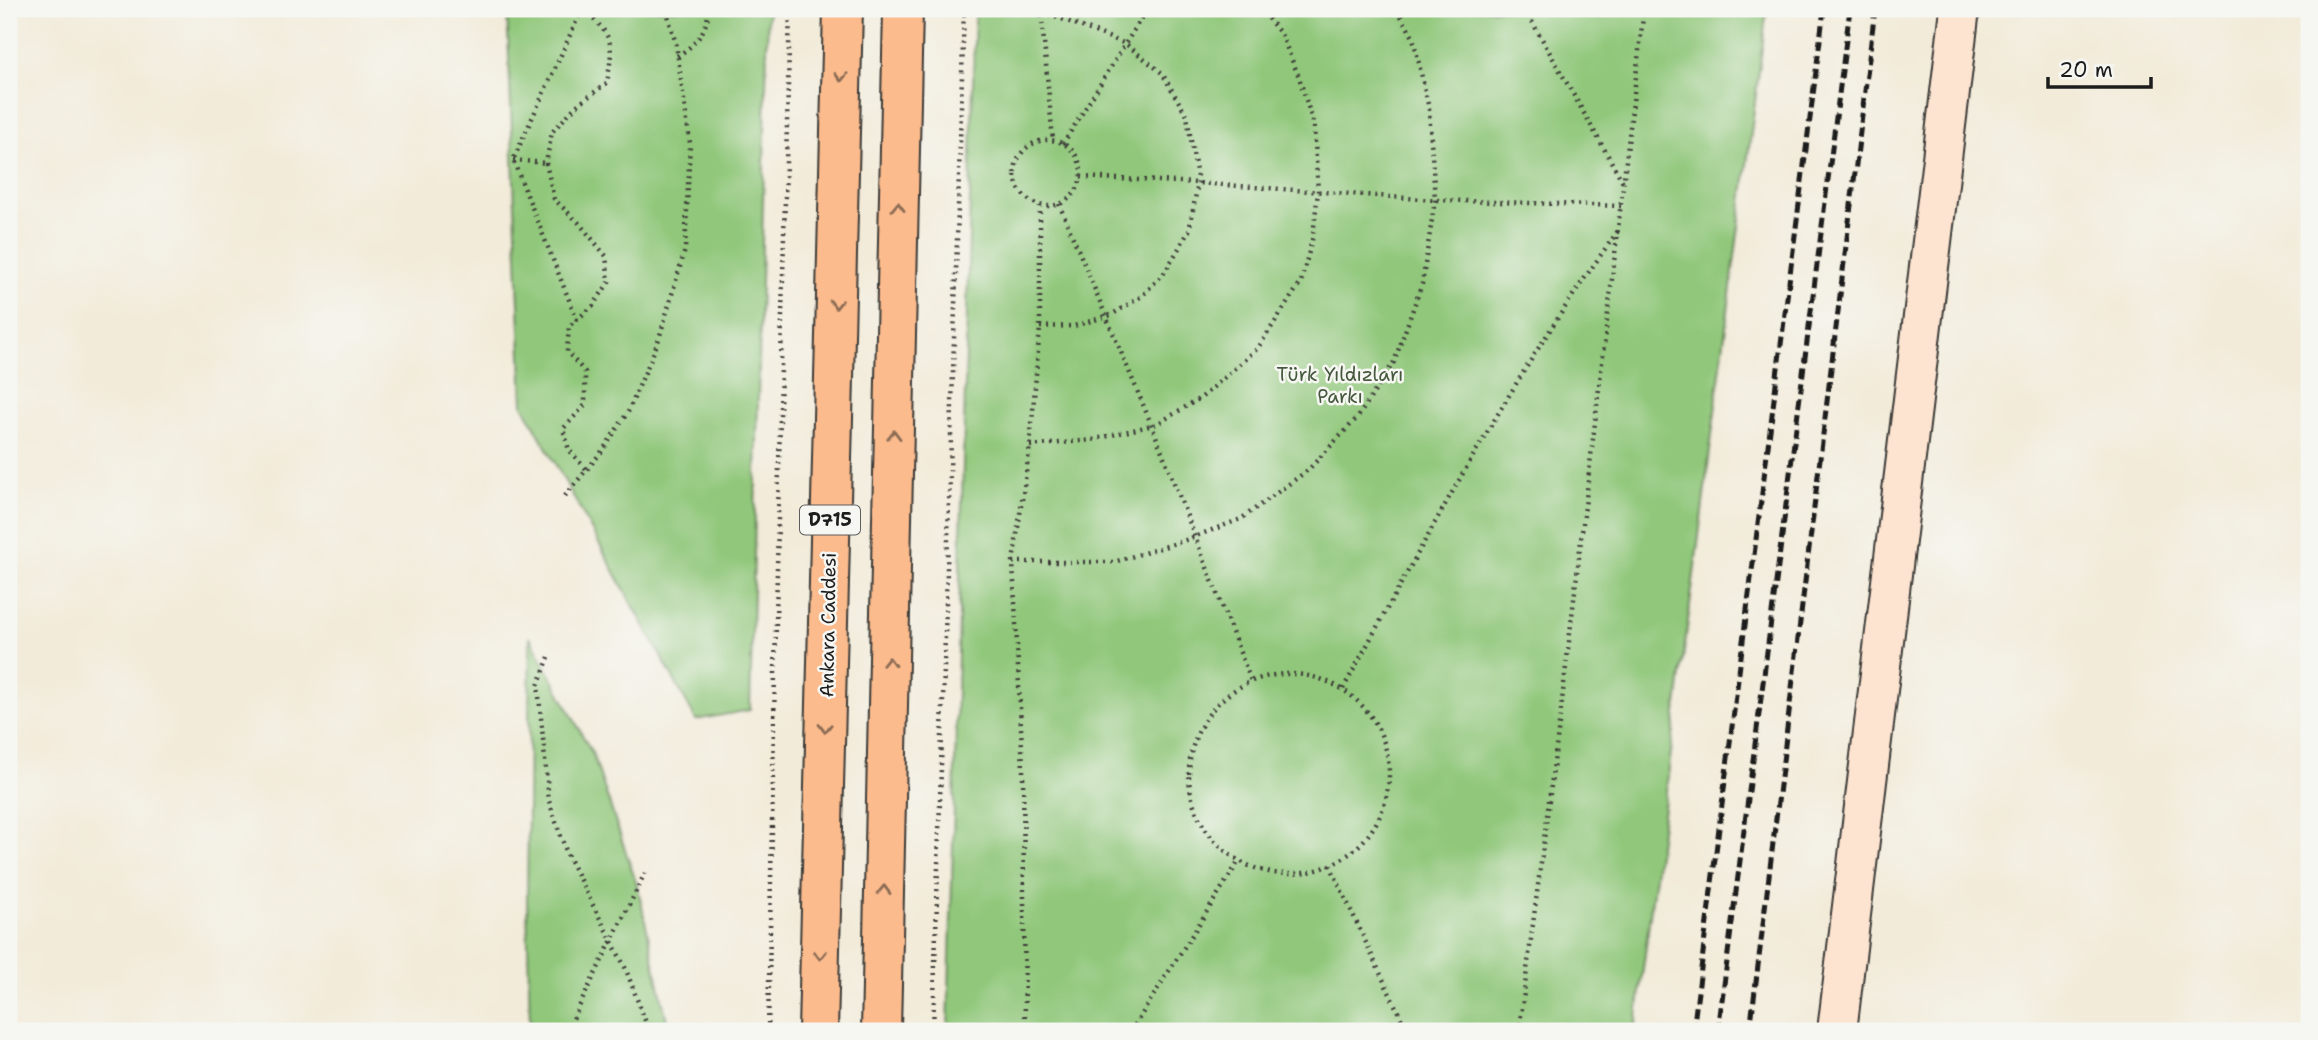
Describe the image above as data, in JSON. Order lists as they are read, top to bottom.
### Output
{
  "streets": {
    "highway": ["D715", "Ankara Caddesi"]
  },
  "parks": ["Türk Yıldızları Parkı"],
  "scale_bar": "20 m"
}
